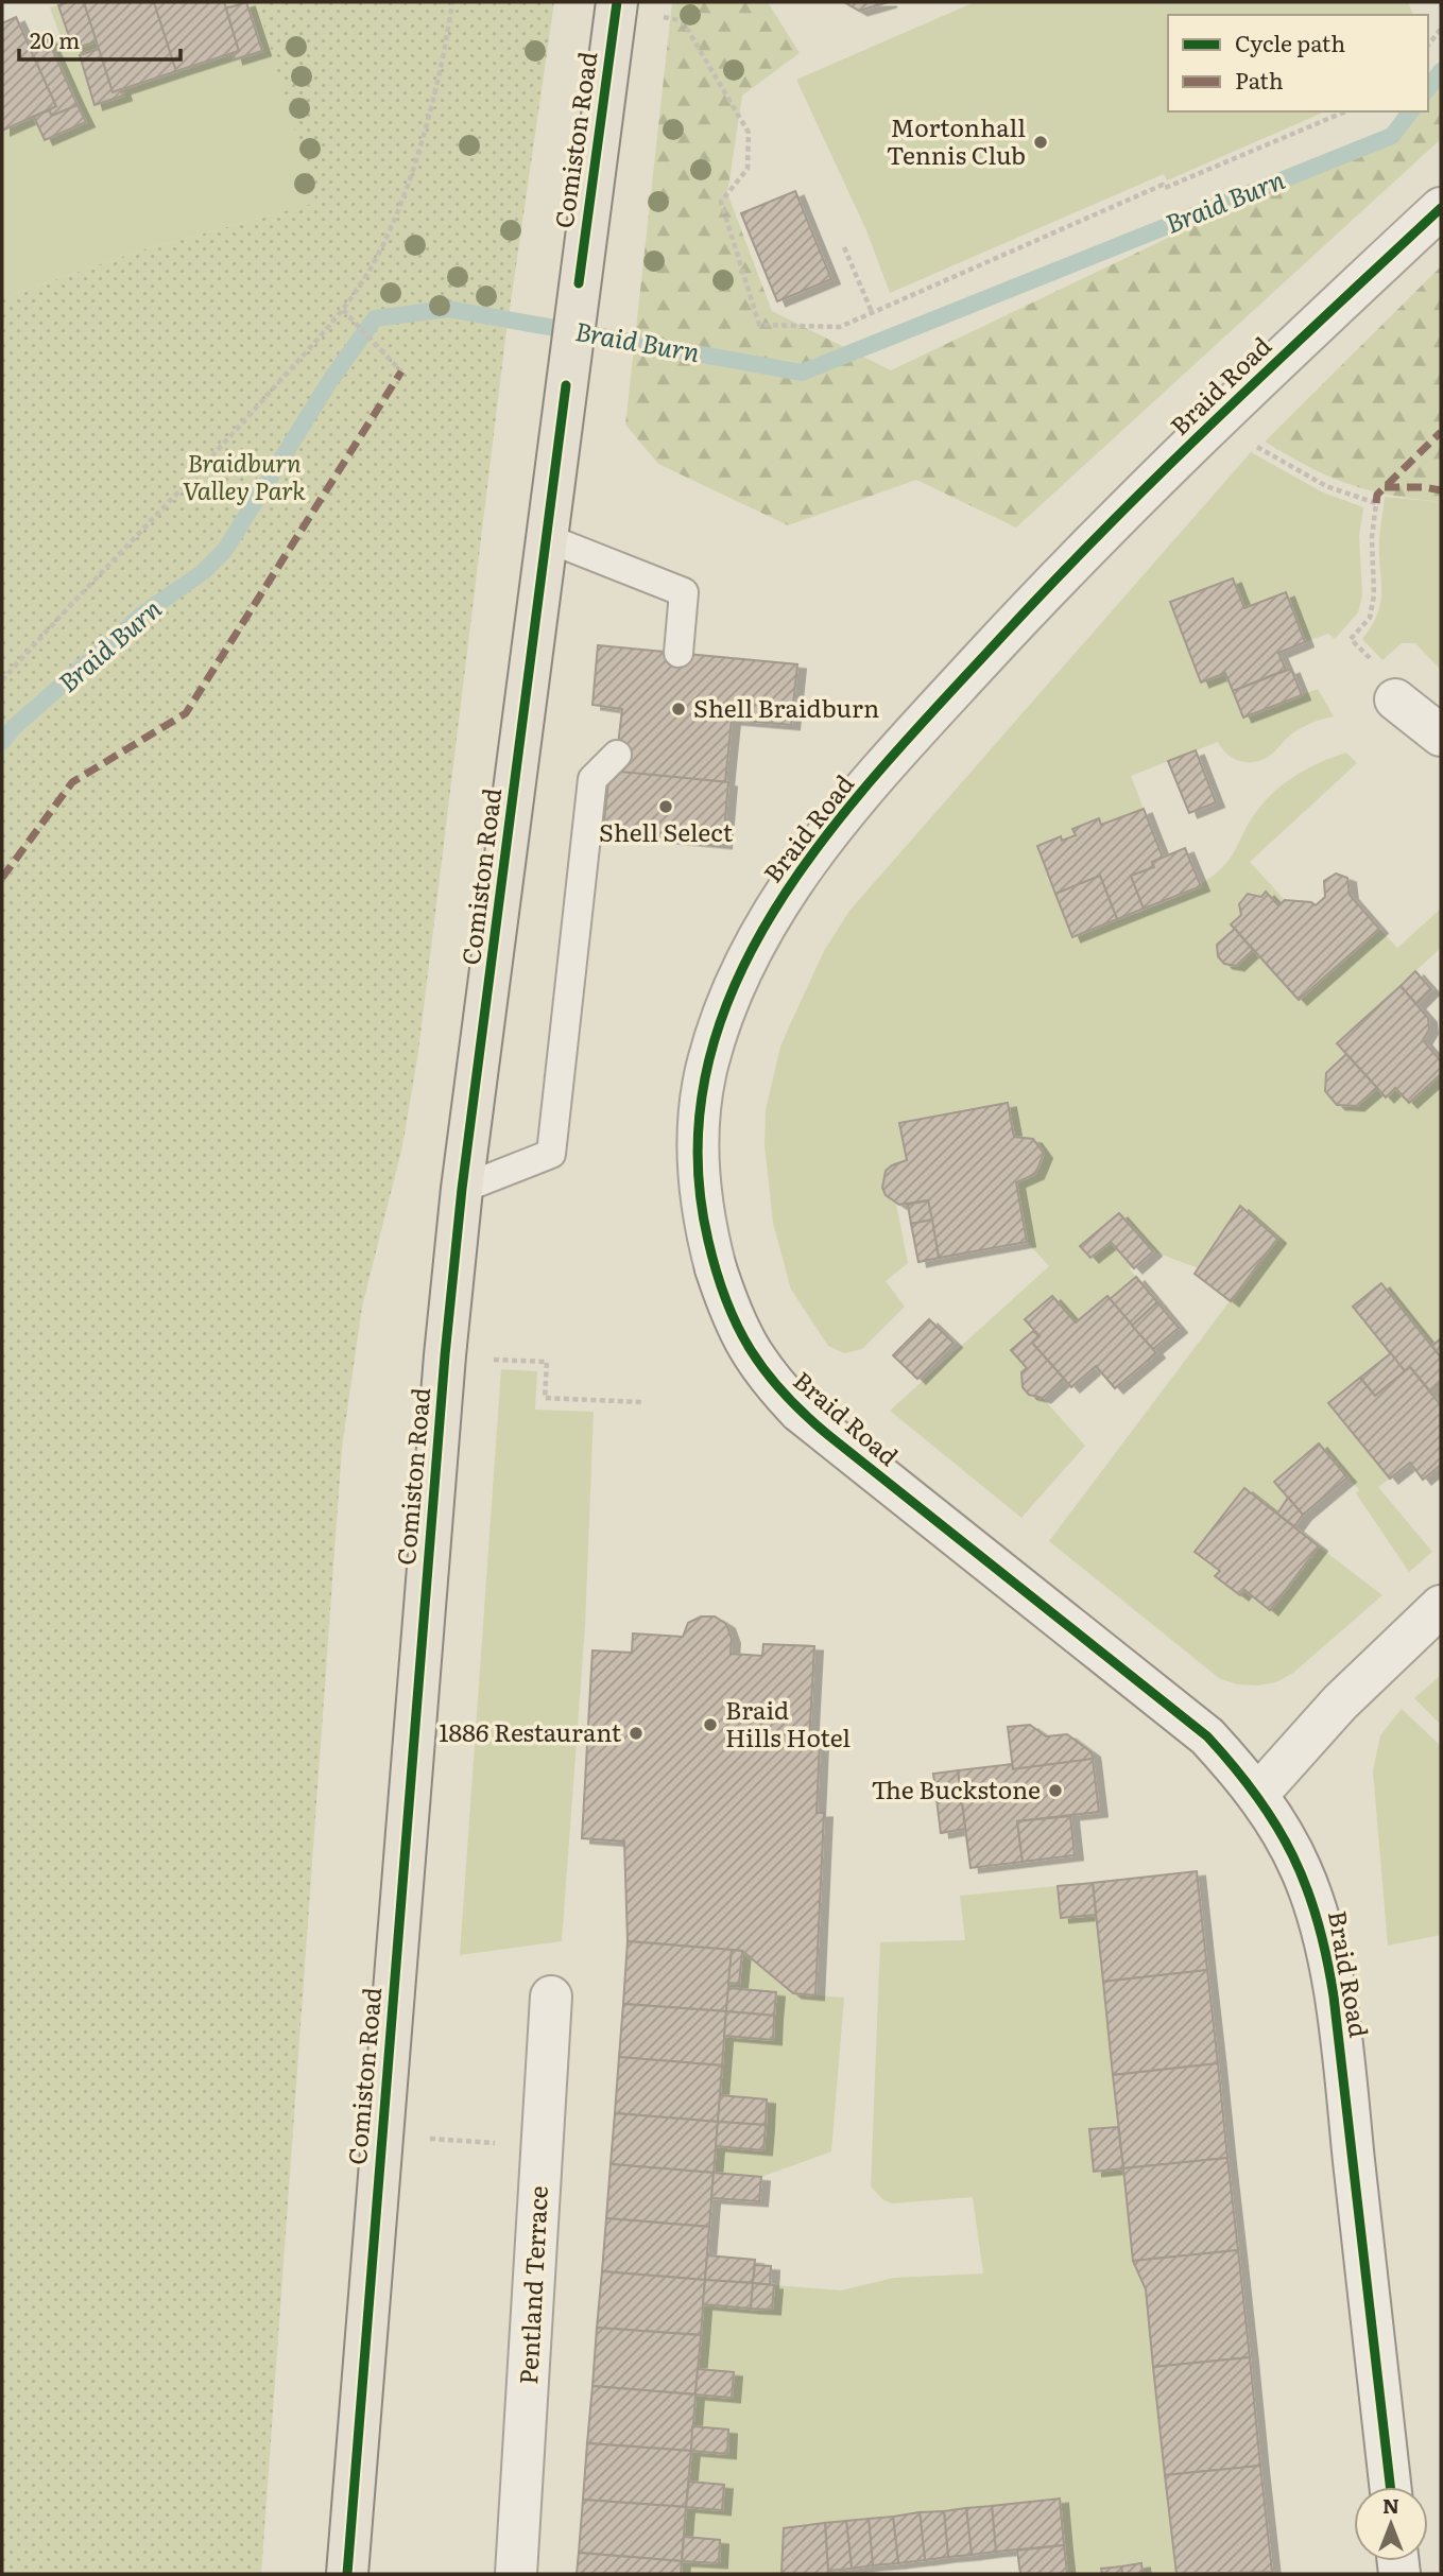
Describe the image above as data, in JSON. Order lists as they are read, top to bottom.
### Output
{
  "streets": {
    "main road": ["Comiston Road"],
    "street": ["Braid Road", "Pentland Terrace"]
  },
  "water": ["Braid Burn"],
  "parks": ["Braidburn Valley Park"],
  "places": [
    "Mortonhall Tennis Club",
    "Shell Braidburn",
    "Shell Select",
    "Braid Hills Hotel",
    "1886 Restaurant",
    "The Buckstone"
  ],
  "legend": ["Cycle path", "Path"],
  "scale_bar": "20 m",
  "north": "top"
}
